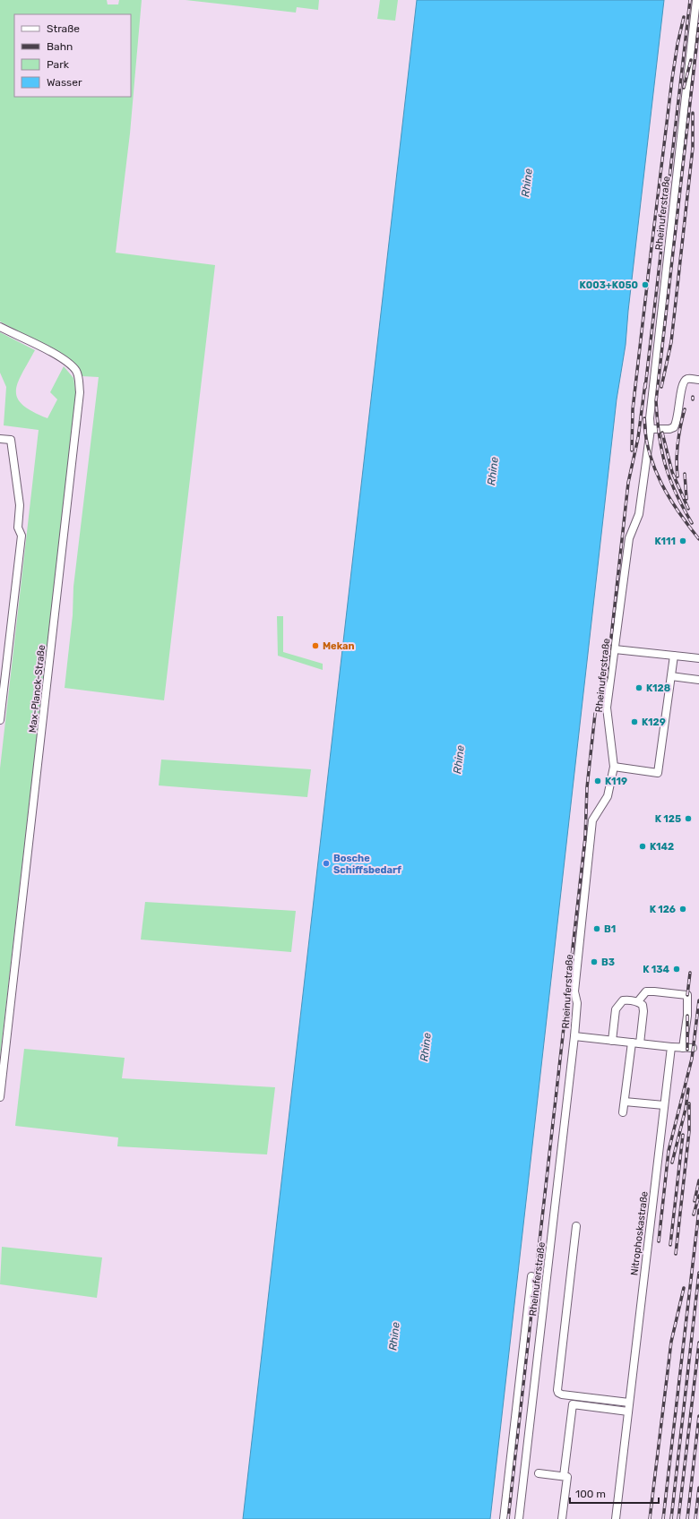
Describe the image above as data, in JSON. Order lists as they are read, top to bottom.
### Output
{
  "streets": {
    "street": ["Rheinuferstraße", "Max-Planck-Straße", "Nitrophoskastraße"]
  },
  "water": ["Rhine"],
  "places": [
    "K003+K050",
    "K111",
    "Mekan",
    "K128",
    "K129",
    "K119",
    "K 125",
    "K142",
    "Bosche Schiffsbedarf",
    "K 126",
    "B1",
    "B3",
    "K 134"
  ],
  "legend": [
    "Straße",
    "Bahn",
    "Park",
    "Wasser"
  ],
  "scale_bar": "100 m"
}
